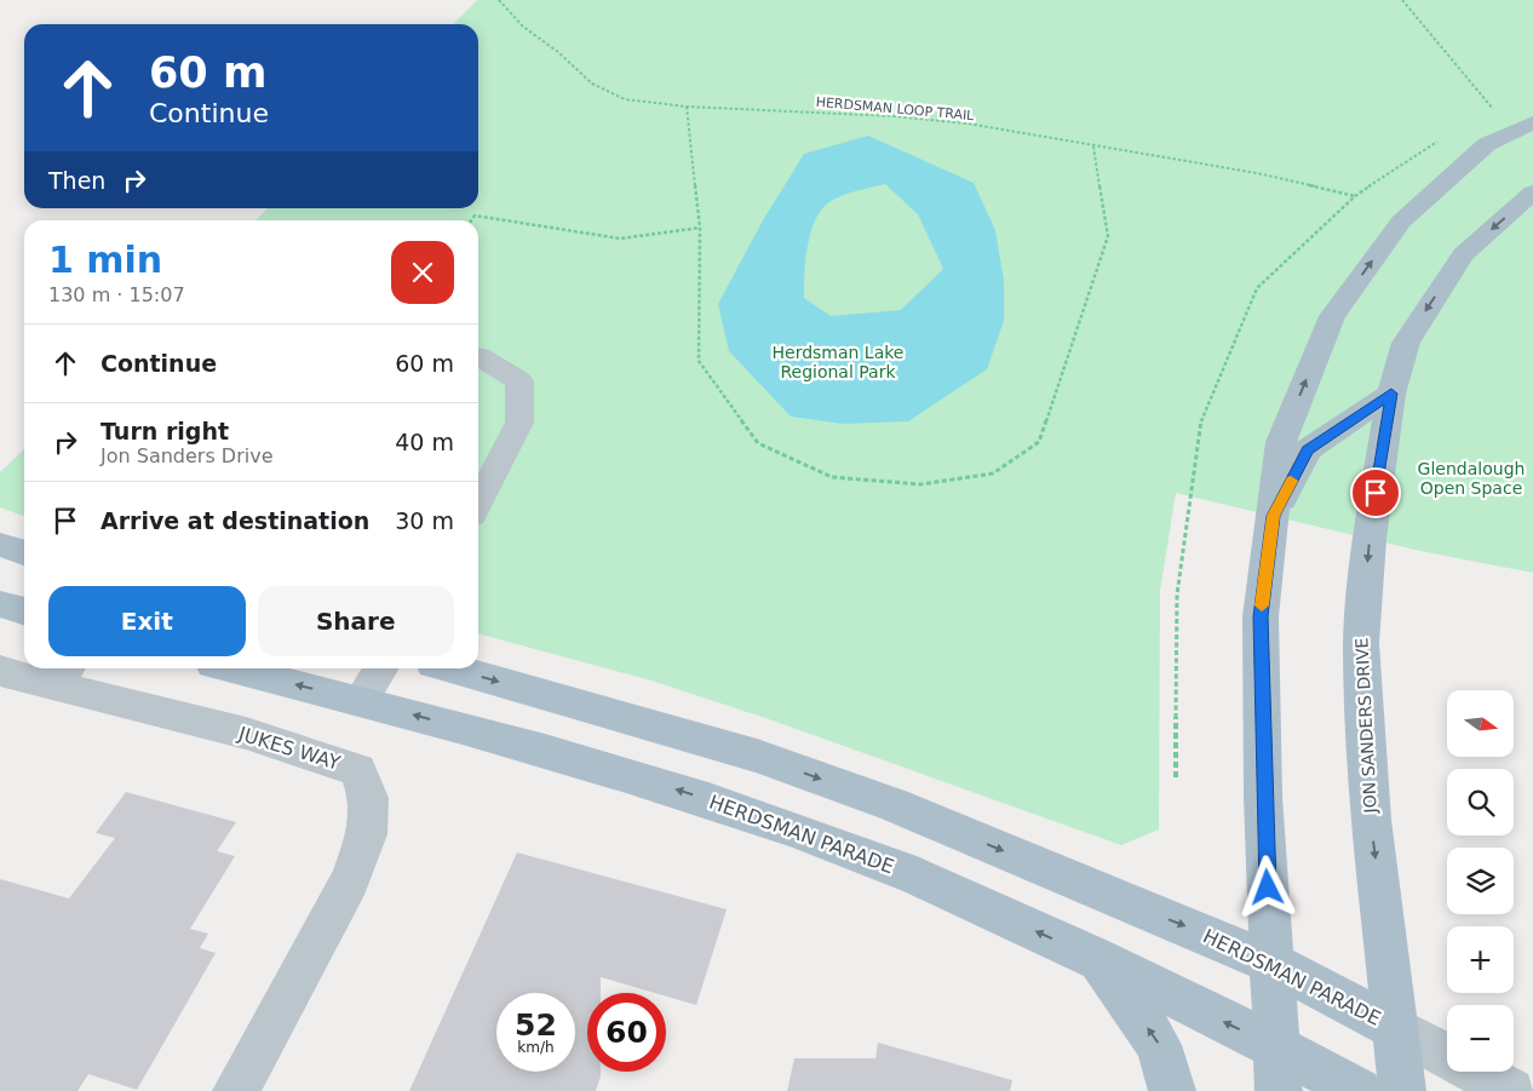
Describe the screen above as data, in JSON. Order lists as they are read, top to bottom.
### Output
{
  "streets": {
    "main road": ["JON SANDERS DRIVE", "HERDSMAN PARADE"],
    "street": ["JUKES WAY"],
    "path": ["HERDSMAN LOOP TRAIL"]
  },
  "crossings": [
    ["JON SANDERS DRIVE", "HERDSMAN PARADE"]
  ],
  "parks": ["Herdsman Lake Regional Park", "Glendalough Open Space"],
  "north": "right",
  "page": {
    "turn": ["60 m", "Continue"],
    "then": "Then",
    "heading": ["1 min", "130 m · 15:07"],
    "list": [
      {
        "name": "Continue",
        "value": "60 m"
      },
      {
        "name": "Turn right",
        "note": "Jon Sanders Drive",
        "value": "40 m"
      },
      {
        "name": "Arrive at destination",
        "value": "30 m"
      }
    ],
    "buttons": ["Exit", "Share"],
    "map_buttons": ["+", "−"],
    "speed": "52 km/h",
    "limit": "60"
  }
}
